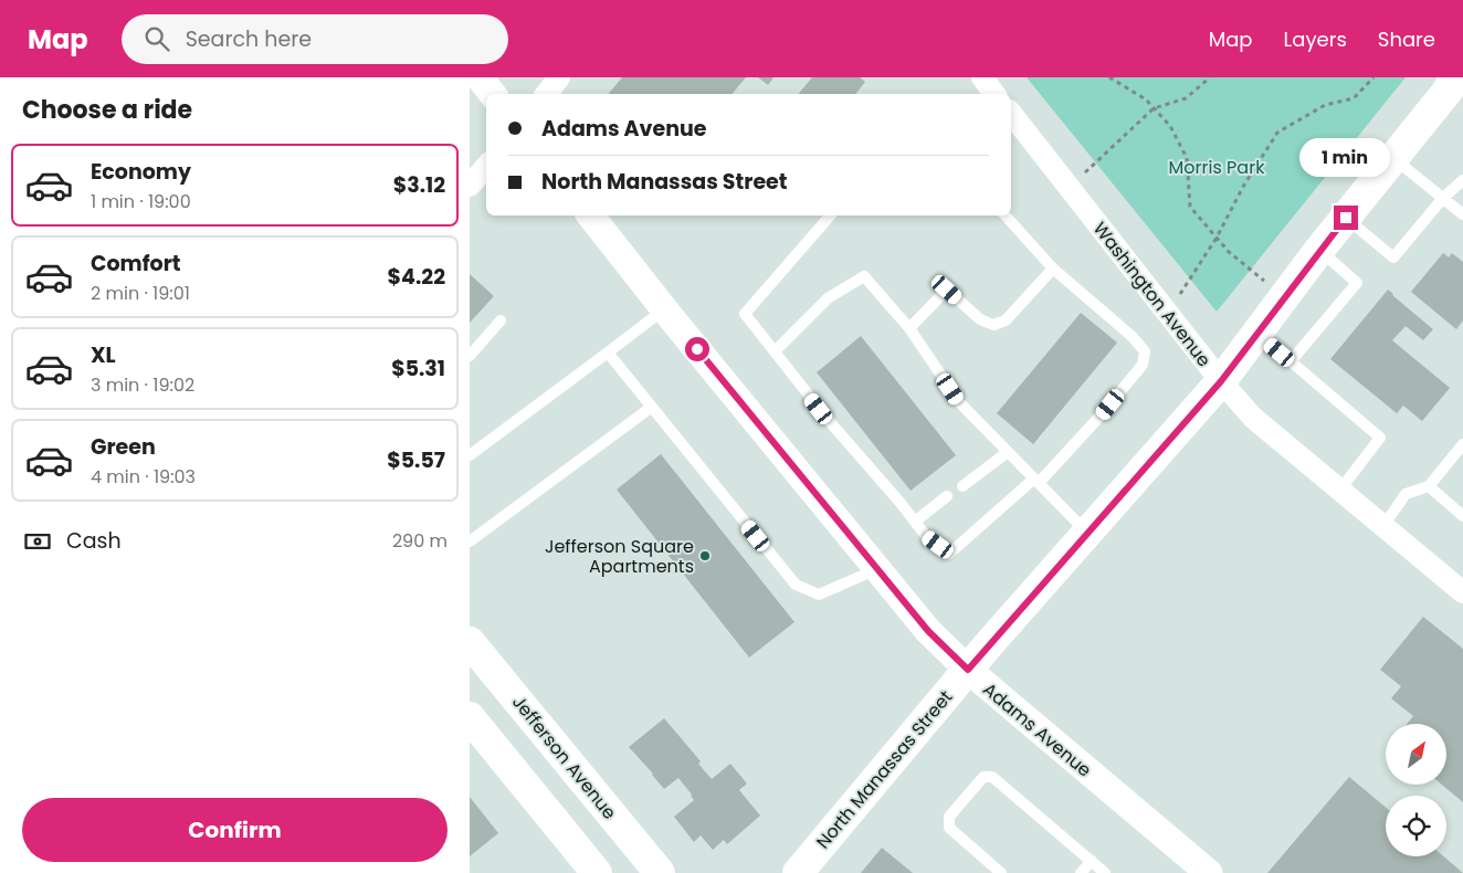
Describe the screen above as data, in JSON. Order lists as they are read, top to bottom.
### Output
{
  "streets": {
    "main road": ["Jefferson Avenue", "North Manassas Street"],
    "street": ["Washington Avenue", "Adams Avenue"]
  },
  "crossings": [
    ["Washington Avenue", "North Manassas Street"],
    ["Adams Avenue", "North Manassas Street"]
  ],
  "parks": ["Morris Park"],
  "places": ["Jefferson Square Apartments"],
  "north": "top right",
  "page": {
    "header": "Map",
    "search": "Search here",
    "nav": ["Map", "Layers", "Share"],
    "heading": "Choose a ride",
    "banner": ["Adams Avenue", "North Manassas Street"],
    "bubble": "1 min",
    "list": [
      {
        "name": "Economy",
        "note": "1 min · 19:00",
        "value": "$3.12"
      },
      {
        "name": "Comfort",
        "note": "2 min · 19:01",
        "value": "$4.22"
      },
      {
        "name": "XL",
        "note": "3 min · 19:02",
        "value": "$5.31"
      },
      {
        "name": "Green",
        "note": "4 min · 19:03",
        "value": "$5.57"
      }
    ],
    "pay": ["Cash", "290 m"],
    "buttons": "Confirm"
  }
}
